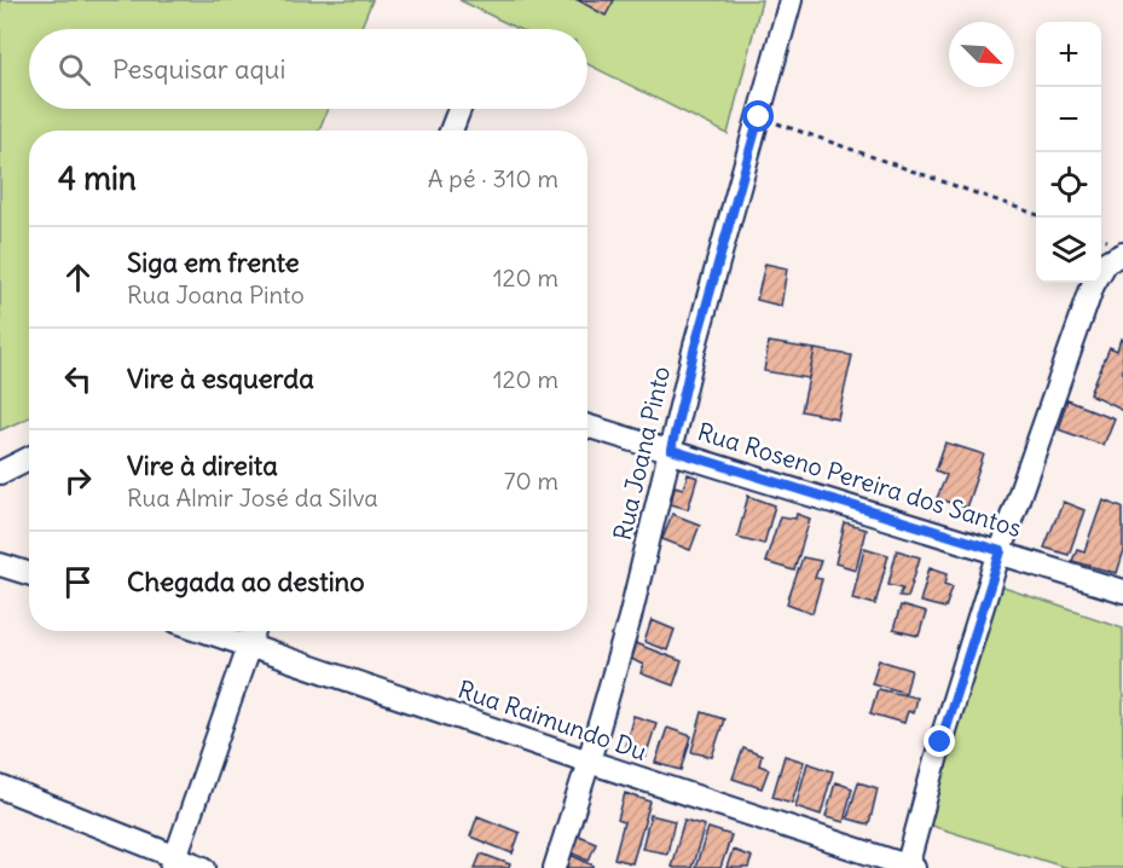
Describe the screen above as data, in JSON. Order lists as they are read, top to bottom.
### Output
{
  "streets": {
    "street": ["Rua Joana Pinto", "Rua Roseno Pereira dos Santos", "Rua Raimundo Du"]
  },
  "crossings": [
    ["Rua Joana Pinto", "Rua Roseno Pereira dos Santos"],
    ["Rua Joana Pinto", "Rua Raimundo Du"]
  ],
  "north": "bottom right",
  "page": {
    "map_buttons": ["+", "−"],
    "search": "Pesquisar aqui",
    "heading": ["4 min", "A pé · 310 m"],
    "list": [
      ["Siga em frente", "Rua Joana Pinto", "120 m"],
      ["Vire à esquerda", "120 m"],
      ["Vire à direita", "Rua Almir José da Silva", "70 m"],
      "Chegada ao destino"
    ]
  }
}
